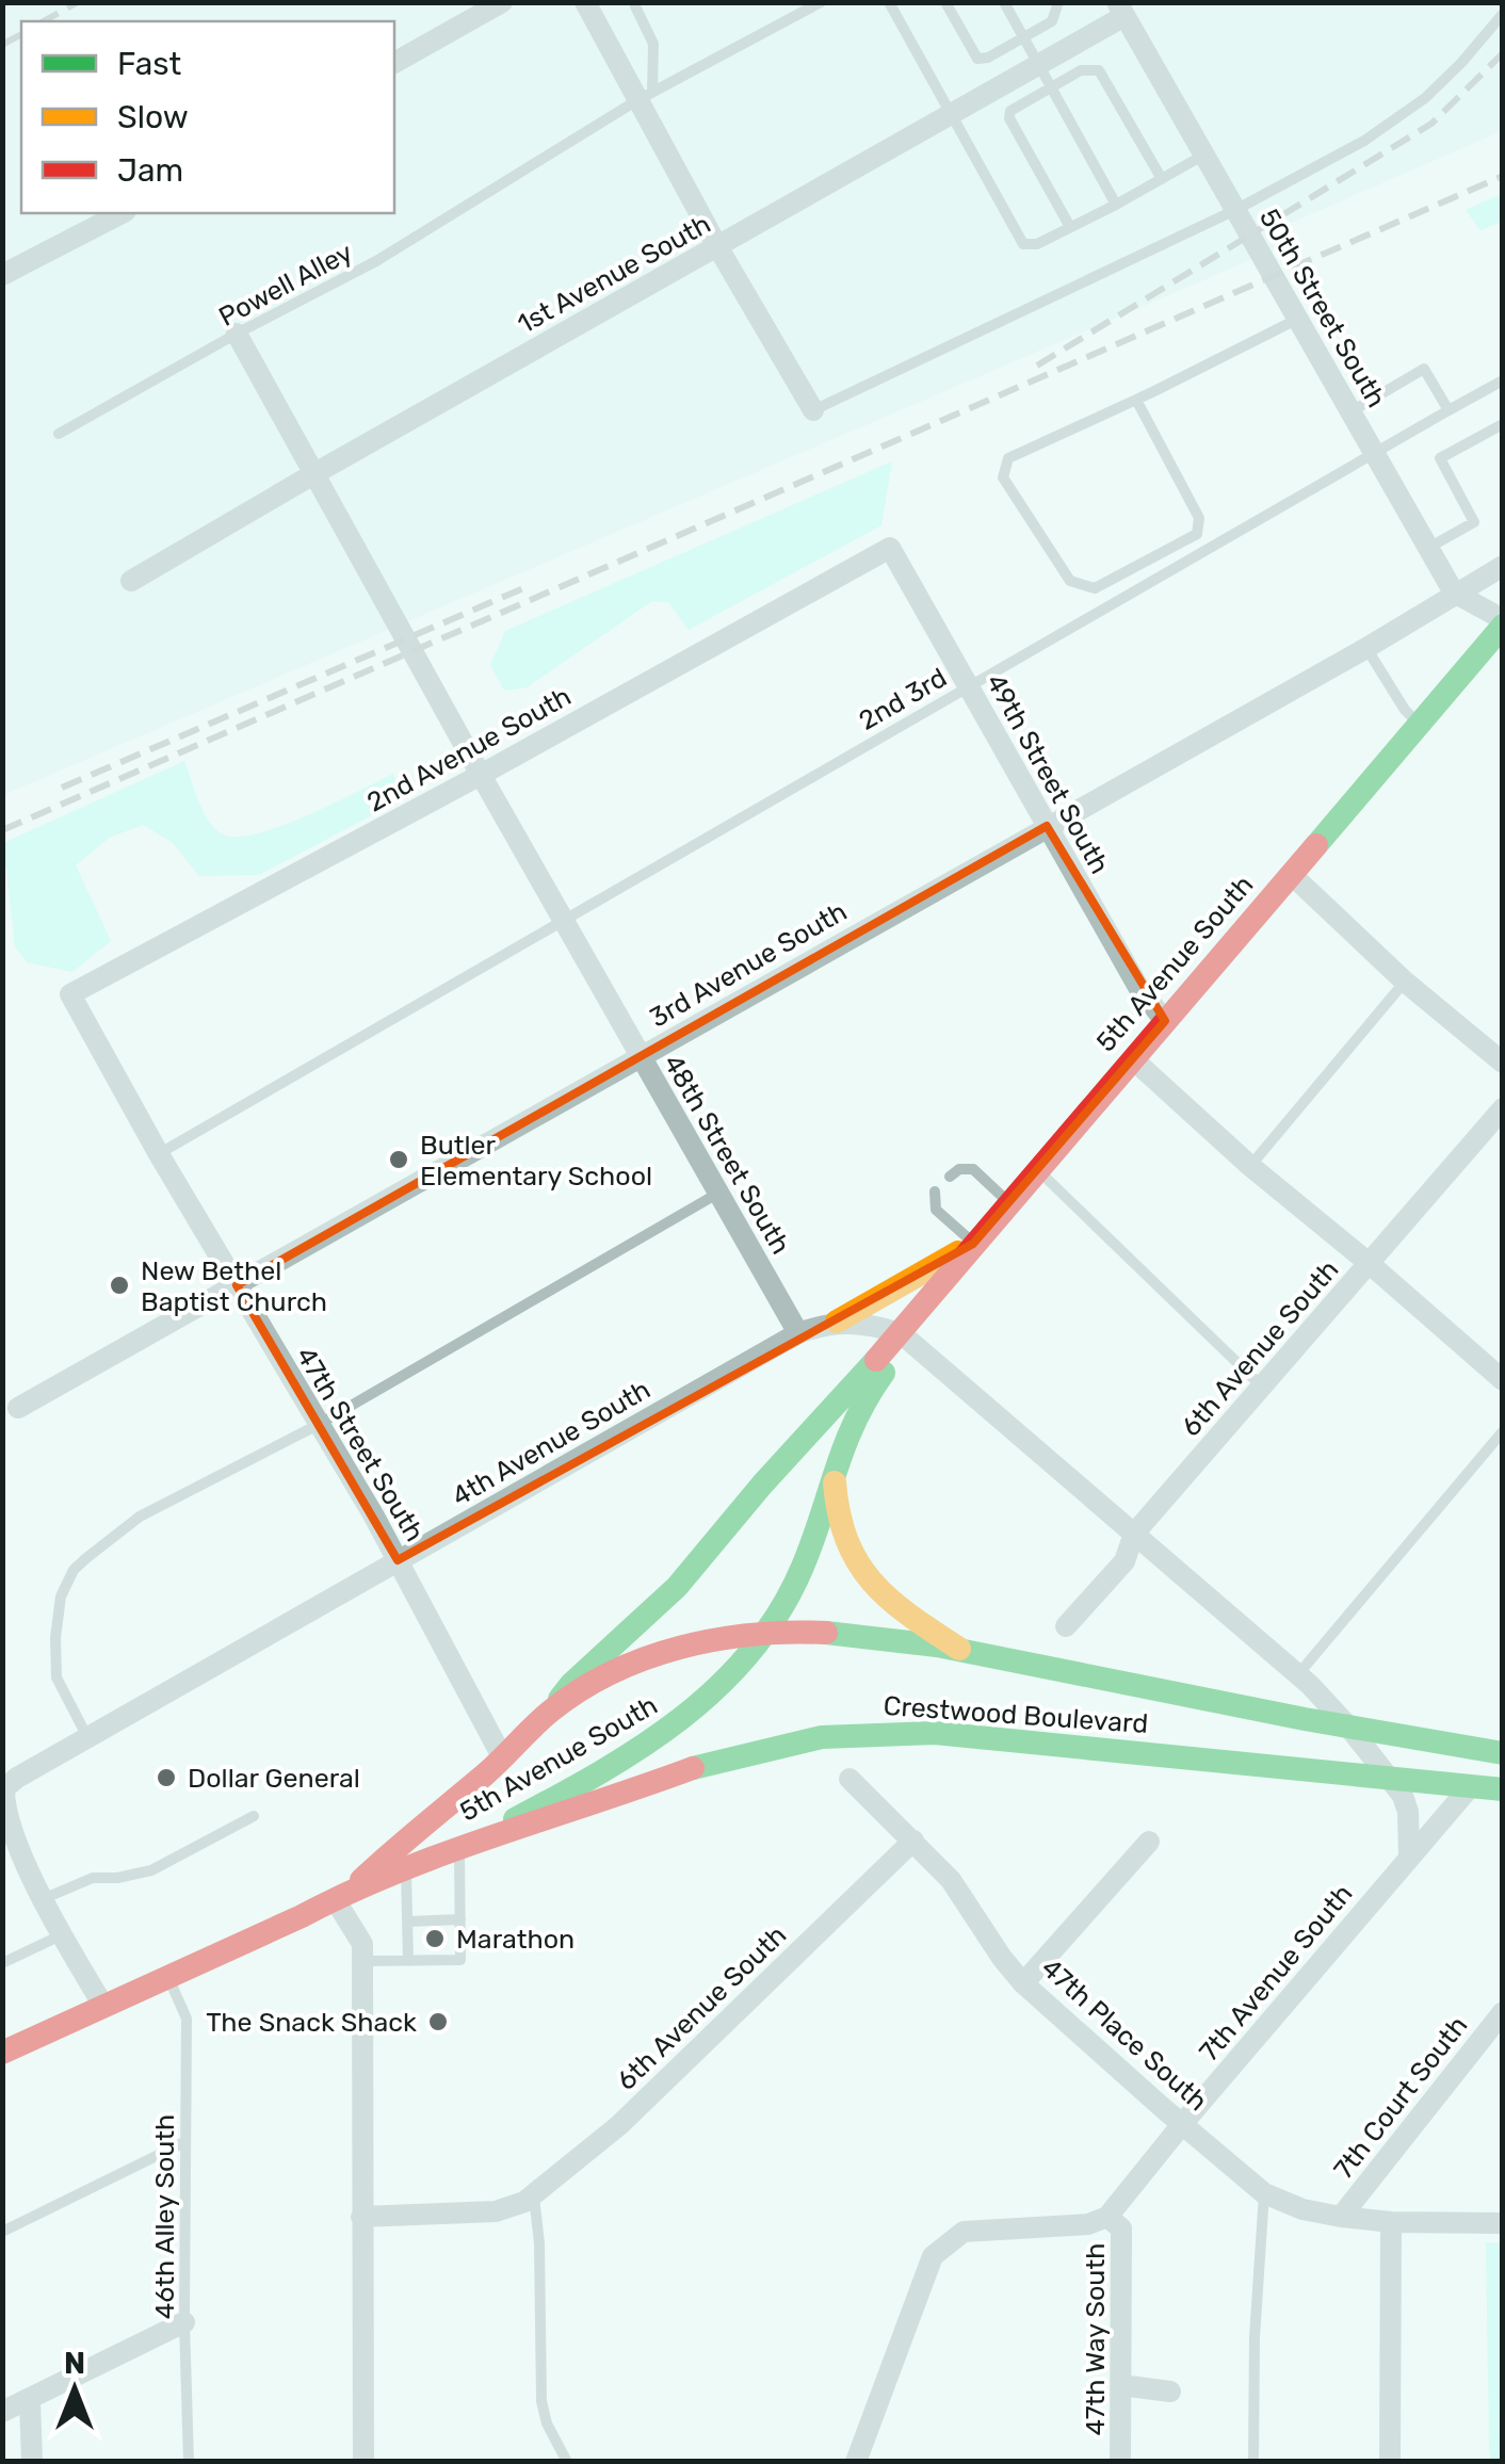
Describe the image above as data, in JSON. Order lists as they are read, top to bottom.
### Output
{
  "streets": {
    "main road": ["5th Avenue South", "Crestwood Boulevard"],
    "street": [
      "1st Avenue South",
      "50th Street South",
      "2nd Avenue South",
      "49th Street South",
      "3rd Avenue South",
      "48th Street South",
      "6th Avenue South",
      "4th Avenue South",
      "47th Street South",
      "7th Avenue South",
      "47th Place South",
      "7th Court South",
      "47th Way South"
    ],
    "lane": ["Powell Alley", "2nd 3rd", "46th Alley South"]
  },
  "crossings": [
    ["1st Avenue South", "50th Street South"],
    ["1st Avenue South", "48th Street South"],
    ["Powell Alley", "48th Street South"],
    ["50th Street South", "2nd 3rd"],
    ["50th Street South", "3rd Avenue South"],
    ["2nd 3rd", "49th Street South"],
    ["2nd 3rd", "48th Street South"],
    ["2nd 3rd", "47th Street South"],
    ["2nd Avenue South", "49th Street South"],
    ["2nd Avenue South", "48th Street South"],
    ["2nd Avenue South", "47th Street South"],
    ["49th Street South", "5th Avenue South"],
    ["49th Street South", "3rd Avenue South"],
    ["5th Avenue South", "47th Street South"],
    ["5th Avenue South", "Crestwood Boulevard"],
    ["5th Avenue South", "46th Alley South"],
    ["3rd Avenue South", "48th Street South"],
    ["3rd Avenue South", "47th Street South"],
    ["48th Street South", "4th Avenue South"],
    ["6th Avenue South", "47th Place South"],
    ["4th Avenue South", "47th Street South"],
    ["Crestwood Boulevard", "7th Avenue South"],
    ["7th Avenue South", "47th Place South"],
    ["7th Avenue South", "47th Way South"],
    ["47th Place South", "7th Court South"],
    ["47th Place South", "47th Way South"]
  ],
  "places": [
    "Butler Elementary School",
    "New Bethel Baptist Church",
    "Dollar General",
    "Marathon",
    "The Snack Shack"
  ],
  "legend": ["Fast", "Slow", "Jam"],
  "north": "top"
}
